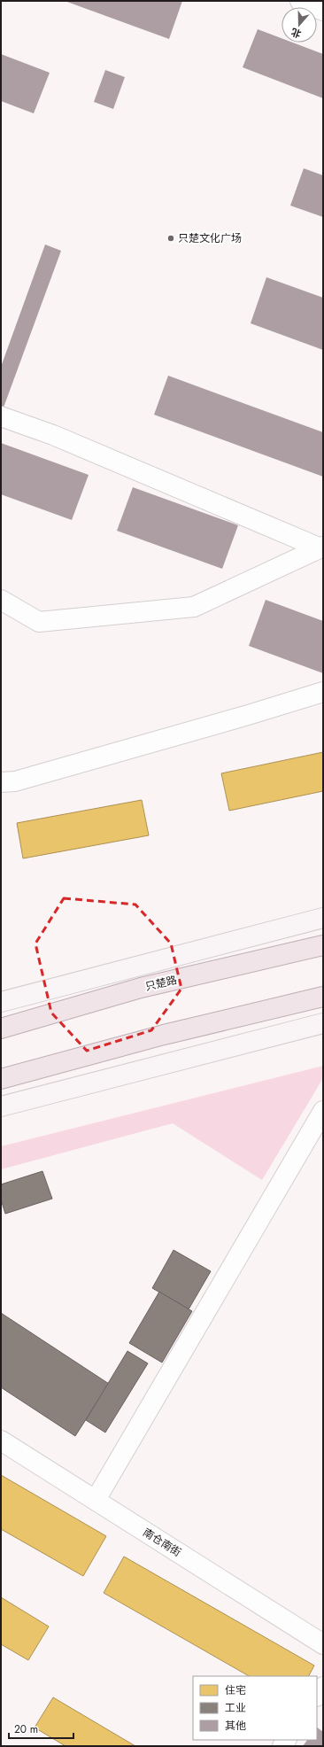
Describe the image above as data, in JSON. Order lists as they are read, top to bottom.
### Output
{
  "streets": {
    "highway": ["只楚路"],
    "street": ["南仓南街"]
  },
  "places": ["只楚文化广场"],
  "legend": ["住宅", "工业", "其他"],
  "scale_bar": "20 m",
  "north": "bottom"
}
